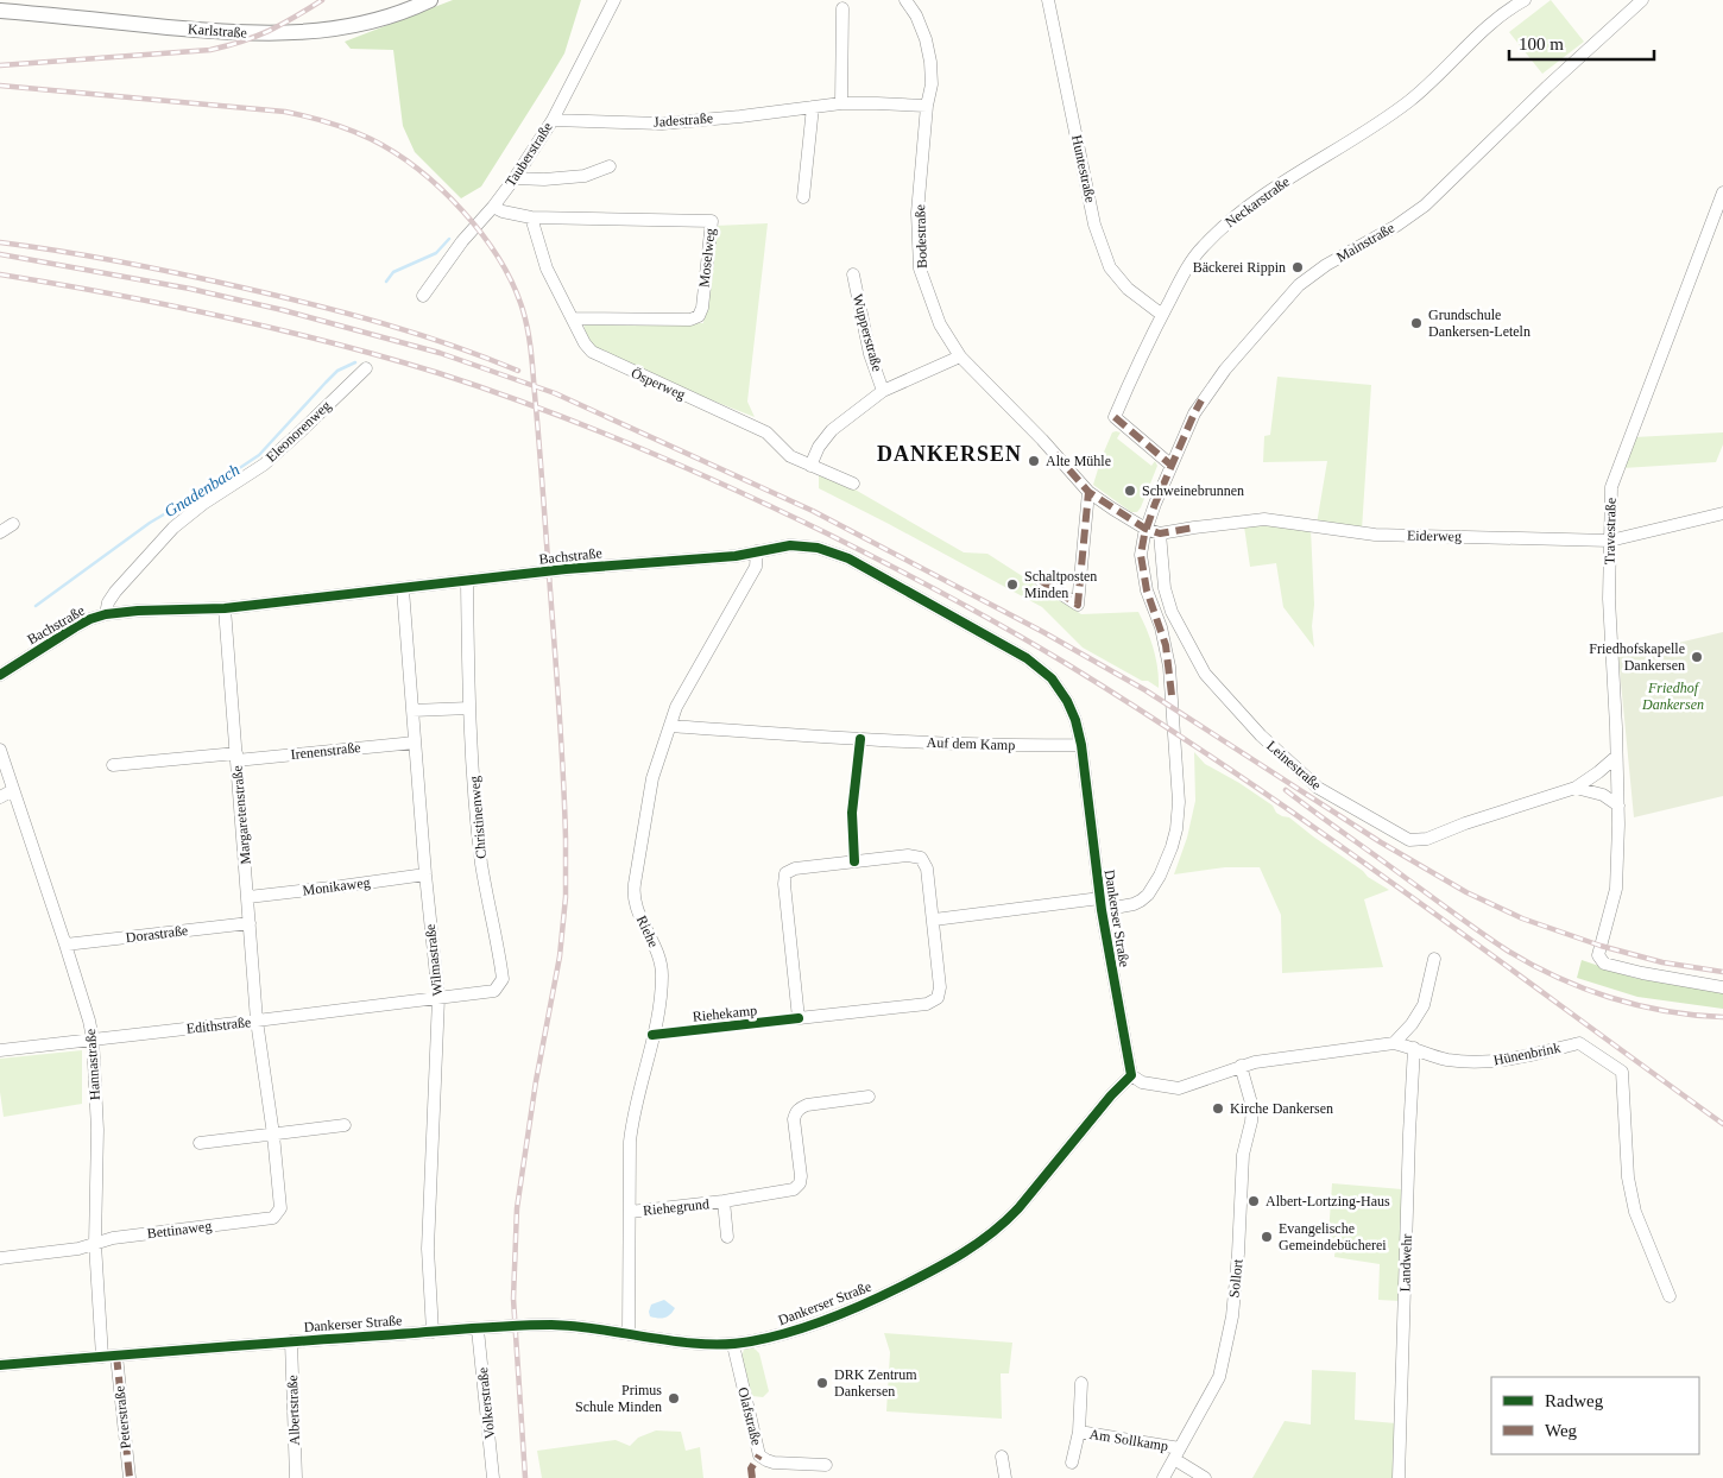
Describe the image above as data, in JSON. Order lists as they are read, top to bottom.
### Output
{
  "streets": {
    "street": [
      "Karlstraße",
      "Jadestraße",
      "Tauberstraße",
      "Huntestraße",
      "Neckarstraße",
      "Bodestraße",
      "Mainstraße",
      "Moselweg",
      "Wupperstraße",
      "Ösperweg",
      "Eleonorenweg",
      "Travestraße",
      "Eiderweg",
      "Bachstraße",
      "Auf dem Kamp",
      "Irenenstraße",
      "Leinestraße",
      "Margaretenstraße",
      "Christinenweg",
      "Monikaweg",
      "Dankerser Straße",
      "Riehe",
      "Dorastraße",
      "Wilmastraße",
      "Edithstraße",
      "Hünenbrink",
      "Hannastraße",
      "Riehegrund",
      "Bettinaweg",
      "Landwehr",
      "Sollort",
      "Volkerstraße",
      "Albertstraße",
      "Olafstraße",
      "Peterstraße",
      "Am Sollkamp"
    ],
    "cycle path": ["Riehekamp"]
  },
  "crossings": [
    ["Jadestraße", "Tauberstraße"],
    ["Jadestraße", "Bodestraße"],
    ["Tauberstraße", "Moselweg"],
    ["Huntestraße", "Neckarstraße"],
    ["Neckarstraße", "Mainstraße"],
    ["Bodestraße", "Mainstraße"],
    ["Bodestraße", "Wupperstraße"],
    ["Bodestraße", "Eiderweg"],
    ["Mainstraße", "Eiderweg"],
    ["Mainstraße", "Dankerser Straße"],
    ["Moselweg", "Ösperweg"],
    ["Wupperstraße", "Ösperweg"],
    ["Eleonorenweg", "Bachstraße"],
    ["Travestraße", "Eiderweg"],
    ["Travestraße", "Leinestraße"],
    ["Eiderweg", "Leinestraße"],
    ["Bachstraße", "Auf dem Kamp"],
    ["Bachstraße", "Margaretenstraße"],
    ["Bachstraße", "Christinenweg"],
    ["Bachstraße", "Dankerser Straße"],
    ["Bachstraße", "Riehe"],
    ["Bachstraße", "Wilmastraße"],
    ["Auf dem Kamp", "Dankerser Straße"],
    ["Auf dem Kamp", "Riehe"],
    ["Irenenstraße", "Margaretenstraße"],
    ["Irenenstraße", "Wilmastraße"],
    ["Margaretenstraße", "Monikaweg"],
    ["Margaretenstraße", "Dorastraße"],
    ["Margaretenstraße", "Edithstraße"],
    ["Margaretenstraße", "Bettinaweg"],
    ["Christinenweg", "Wilmastraße"],
    ["Christinenweg", "Edithstraße"],
    ["Monikaweg", "Wilmastraße"],
    ["Dankerser Straße", "Riehe"],
    ["Dankerser Straße", "Wilmastraße"],
    ["Dankerser Straße", "Hünenbrink"],
    ["Dankerser Straße", "Hannastraße"],
    ["Dankerser Straße", "Volkerstraße"],
    ["Dankerser Straße", "Albertstraße"],
    ["Dankerser Straße", "Olafstraße"],
    ["Dankerser Straße", "Peterstraße"],
    ["Riehe", "Riehegrund"],
    ["Dorastraße", "Hannastraße"],
    ["Wilmastraße", "Edithstraße"],
    ["Edithstraße", "Hannastraße"],
    ["Edithstraße", "Bettinaweg"],
    ["Hünenbrink", "Landwehr"],
    ["Hünenbrink", "Sollort"],
    ["Hannastraße", "Bettinaweg"],
    ["Sollort", "Am Sollkamp"]
  ],
  "districts": ["DANKERSEN"],
  "water": ["Gnadenbach"],
  "parks": ["Friedhof Dankersen"],
  "places": [
    "Bäckerei Rippin",
    "Grundschule Dankersen-Leteln",
    "Alte Mühle",
    "Schweinebrunnen",
    "Schaltposten Minden",
    "Friedhofskapelle Dankersen",
    "Kirche Dankersen",
    "Albert-Lortzing-Haus",
    "Evangelische Gemeindebücherei",
    "DRK Zentrum Dankersen",
    "Primus Schule Minden"
  ],
  "legend": ["Radweg", "Weg"],
  "scale_bar": "100 m"
}
